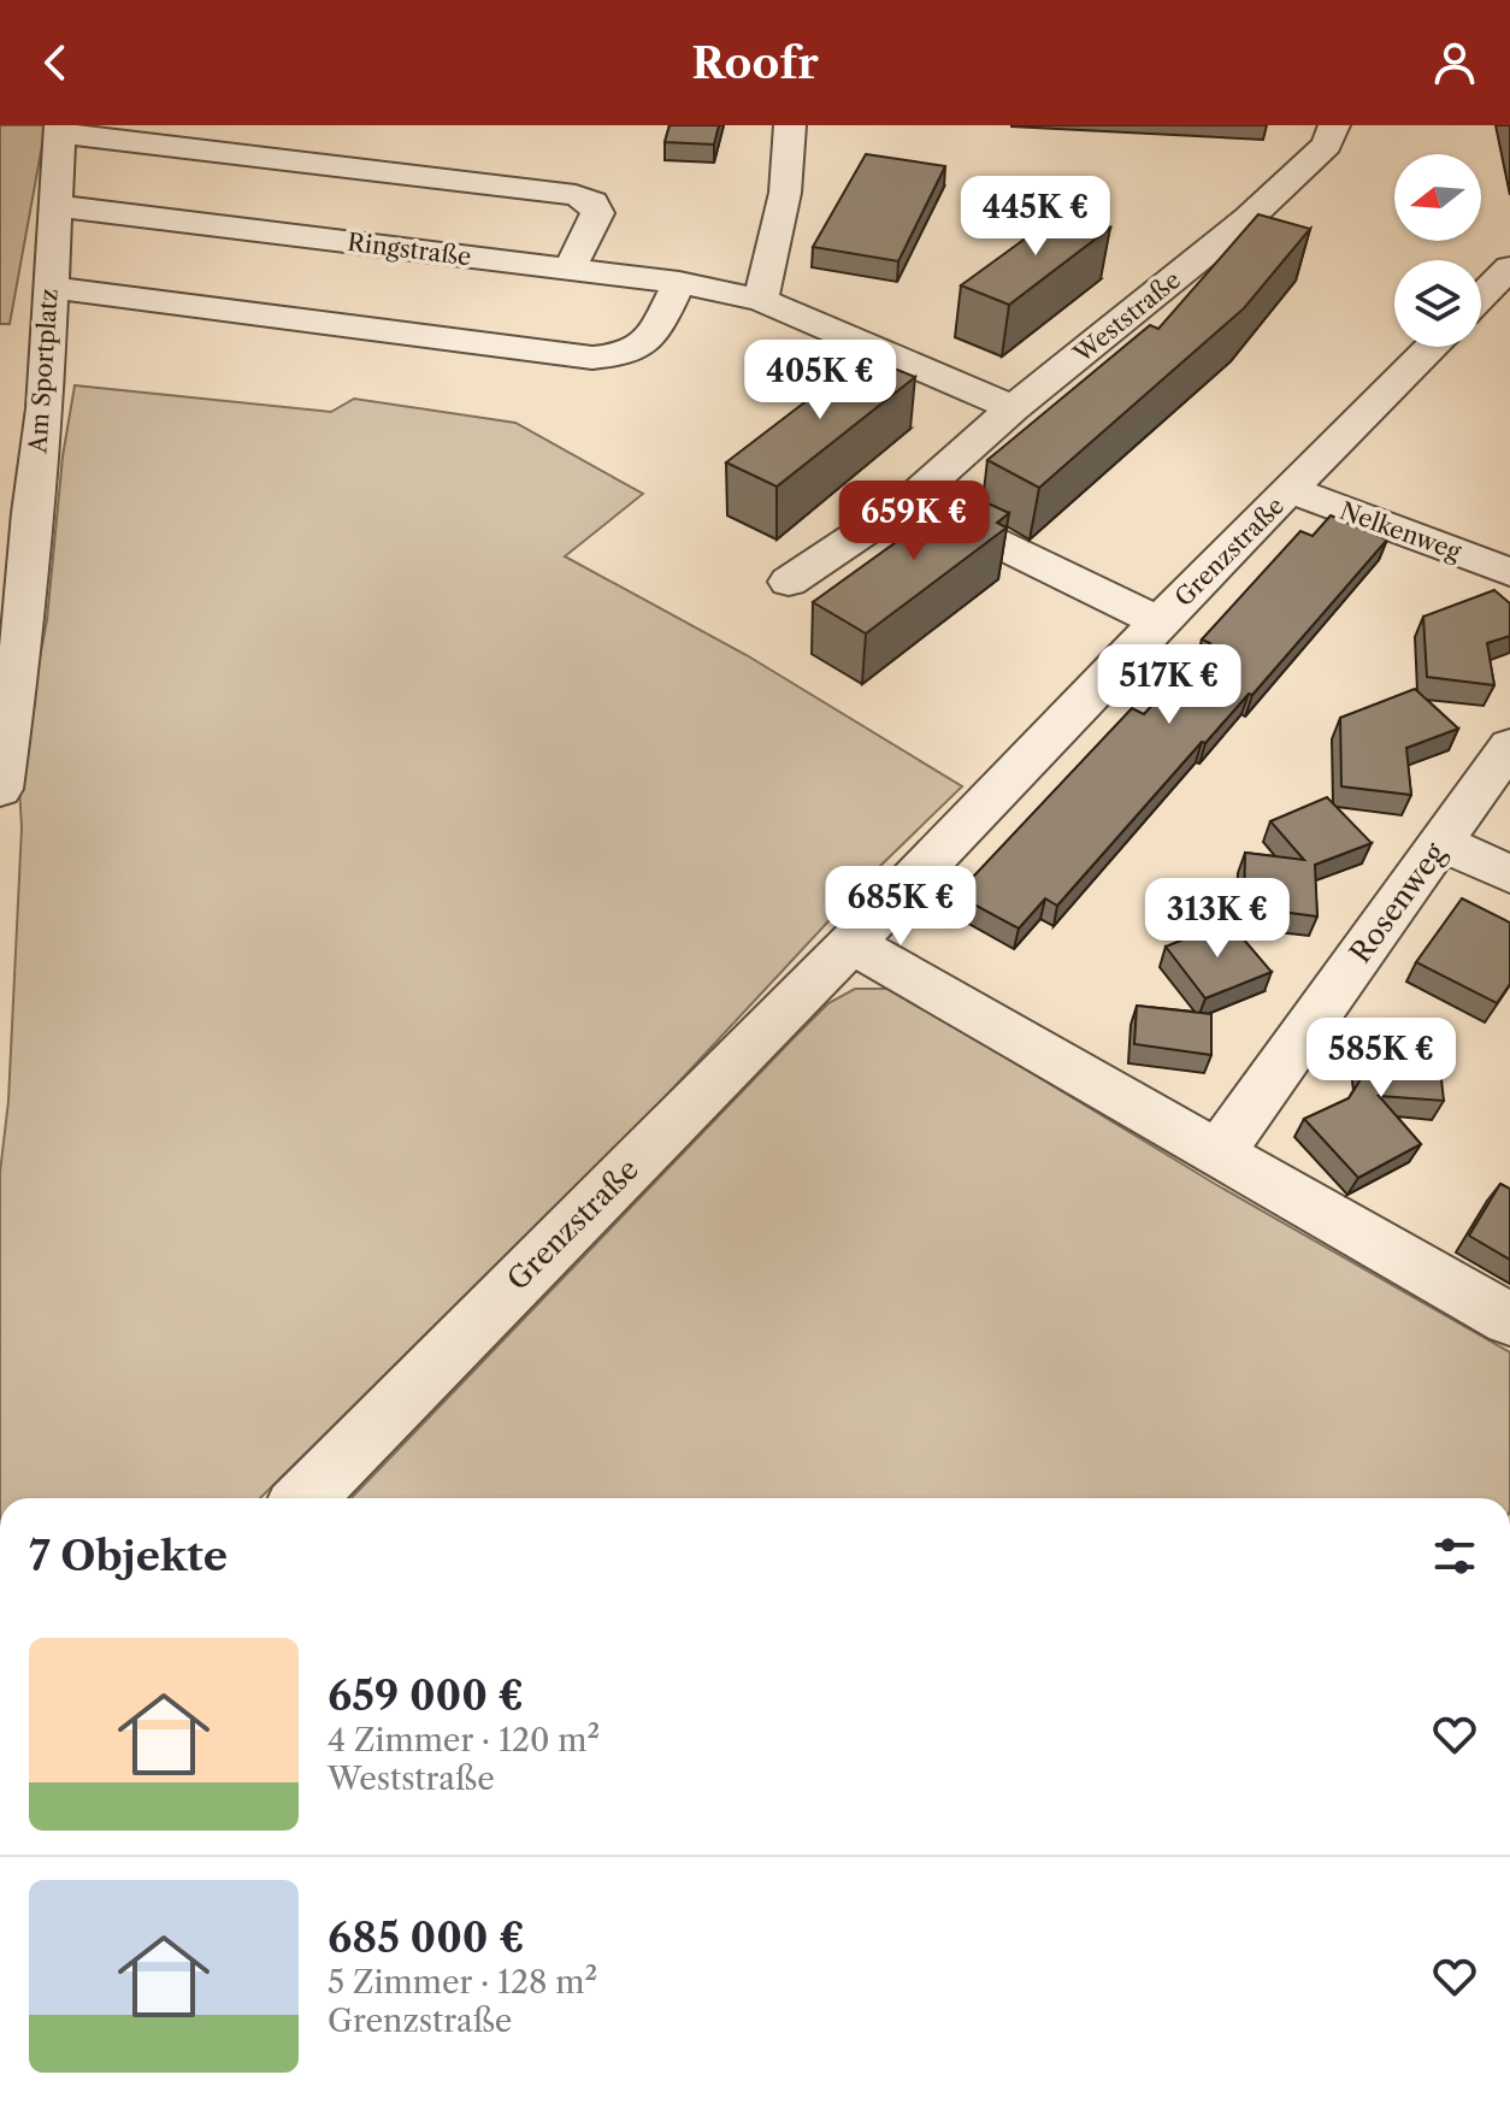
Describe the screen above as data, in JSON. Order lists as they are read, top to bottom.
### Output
{
  "streets": {
    "street": [
      "Ringstraße",
      "Weststraße",
      "Am Sportplatz",
      "Nelkenweg",
      "Grenzstraße",
      "Rosenweg"
    ]
  },
  "crossings": [
    ["Ringstraße", "Weststraße"],
    ["Ringstraße", "Am Sportplatz"],
    ["Nelkenweg", "Grenzstraße"]
  ],
  "north": "left",
  "page": {
    "header": "Roofr",
    "price": [
      "445K €",
      "405K €",
      "659K €",
      "517K €",
      "685K €",
      "313K €",
      "585K €"
    ],
    "heading": "7 Objekte",
    "list": [
      {
        "name": "659 000 €",
        "note": "4 Zimmer · 120 m² · Weststraße"
      },
      {
        "name": "685 000 €",
        "note": "5 Zimmer · 128 m² · Grenzstraße"
      }
    ]
  }
}
